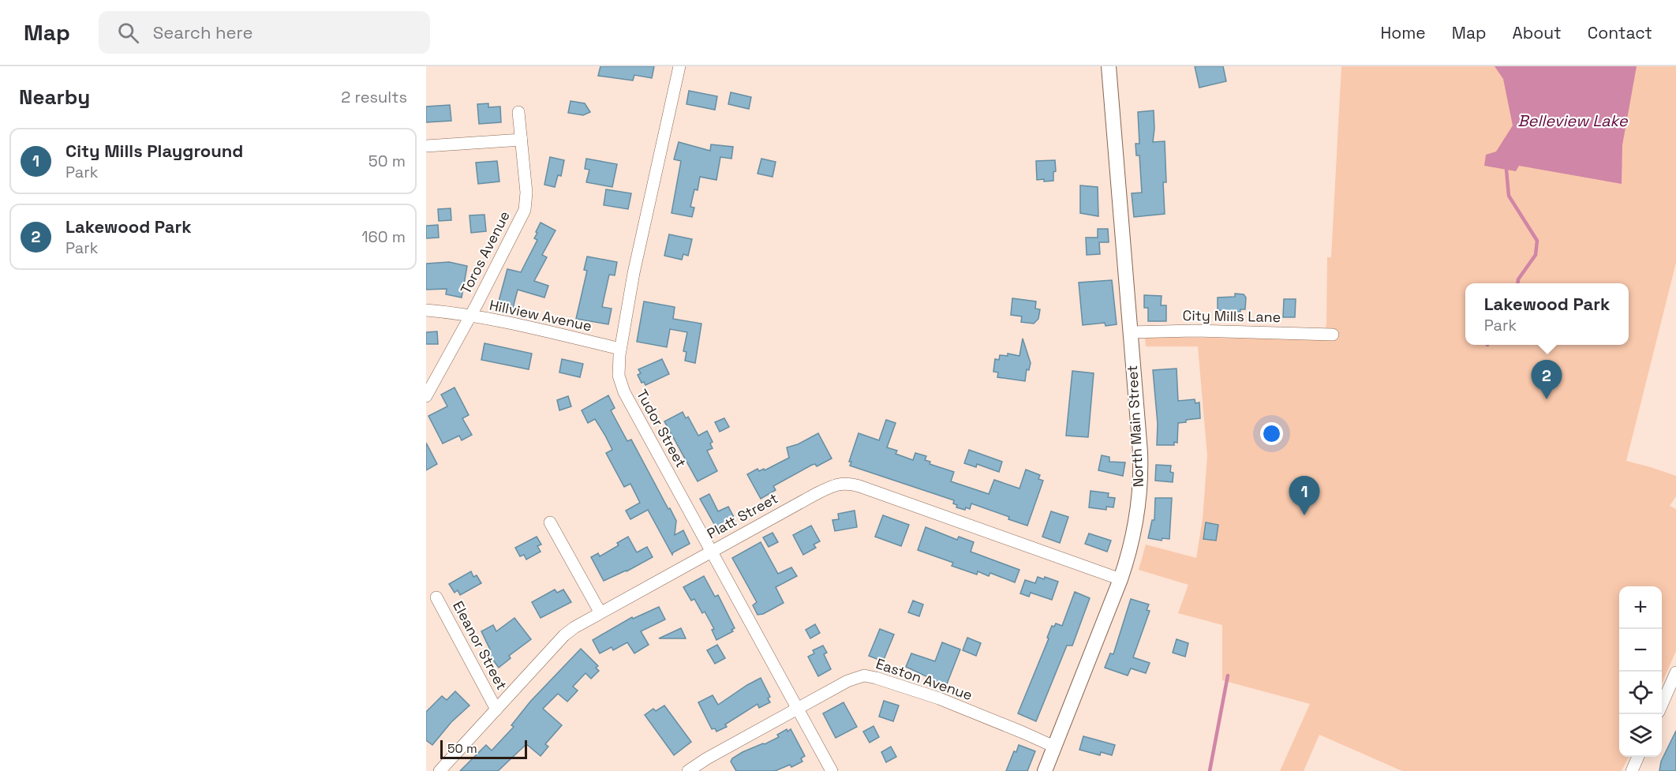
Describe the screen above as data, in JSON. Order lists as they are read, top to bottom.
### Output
{
  "streets": {
    "main road": ["North Main Street"],
    "street": [
      "Toros Avenue",
      "Hillview Avenue",
      "City Mills Lane",
      "Tudor Street",
      "Platt Street",
      "Eleanor Street",
      "Easton Avenue"
    ]
  },
  "crossings": [
    ["Toros Avenue", "Hillview Avenue"],
    ["Hillview Avenue", "Tudor Street"],
    ["City Mills Lane", "North Main Street"],
    ["North Main Street", "Platt Street"],
    ["North Main Street", "Easton Avenue"],
    ["Tudor Street", "Platt Street"],
    ["Tudor Street", "Easton Avenue"],
    ["Platt Street", "Eleanor Street"]
  ],
  "water": ["Belleview Lake"],
  "scale_bar": "50 m",
  "page": {
    "header": "Map",
    "search": "Search here",
    "nav": [
      "Home",
      "Map",
      "About",
      "Contact"
    ],
    "heading": ["Nearby", "2 results"],
    "list": [
      {
        "mark": "1",
        "name": "City Mills Playground",
        "note": "Park",
        "value": "50 m"
      },
      {
        "mark": "2",
        "name": "Lakewood Park",
        "note": "Park",
        "value": "160 m"
      }
    ],
    "popup": ["Lakewood Park", "Park"],
    "pins": ["2", "1"],
    "map_buttons": ["+", "−"],
    "scale": "50 m"
  }
}
